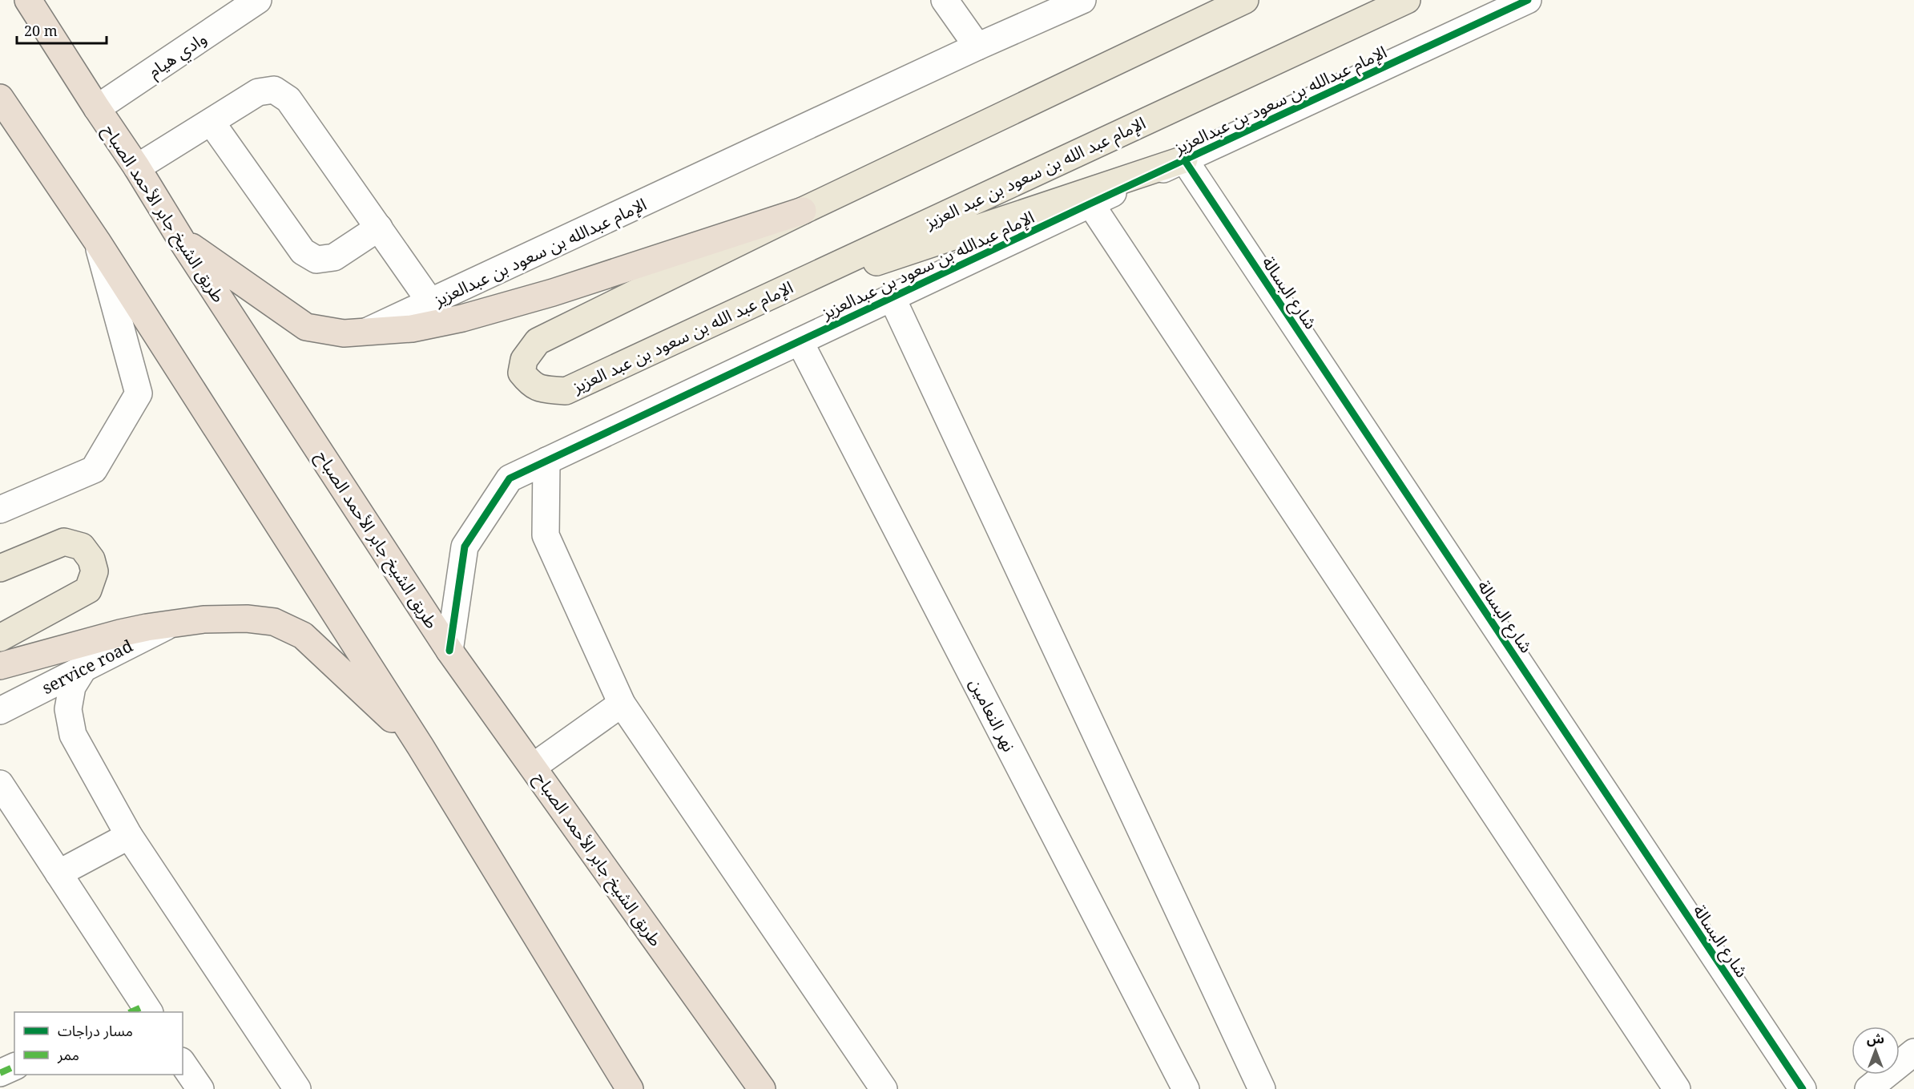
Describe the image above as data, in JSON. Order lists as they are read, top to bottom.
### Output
{
  "streets": {
    "highway": ["طريق الشيخ جابر الأحمد الصباح"],
    "main road": ["الإمام عبد الله بن سعود بن عبد العزيز"],
    "street": [
      "وادي هيام",
      "الإمام عبدالله بن سعود بن عبدالعزيز",
      "شارع البسالة",
      "service road",
      "نهر النعامين"
    ]
  },
  "crossings": [
    ["وادي هيام", "طريق الشيخ جابر الأحمد الصباح"],
    ["الإمام عبدالله بن سعود بن عبدالعزيز", "طريق الشيخ جابر الأحمد الصباح"],
    ["الإمام عبدالله بن سعود بن عبدالعزيز", "شارع البسالة"],
    ["الإمام عبدالله بن سعود بن عبدالعزيز", "نهر النعامين"]
  ],
  "legend": ["مسار دراجات", "ممر"],
  "scale_bar": "20 m",
  "north": "top"
}
